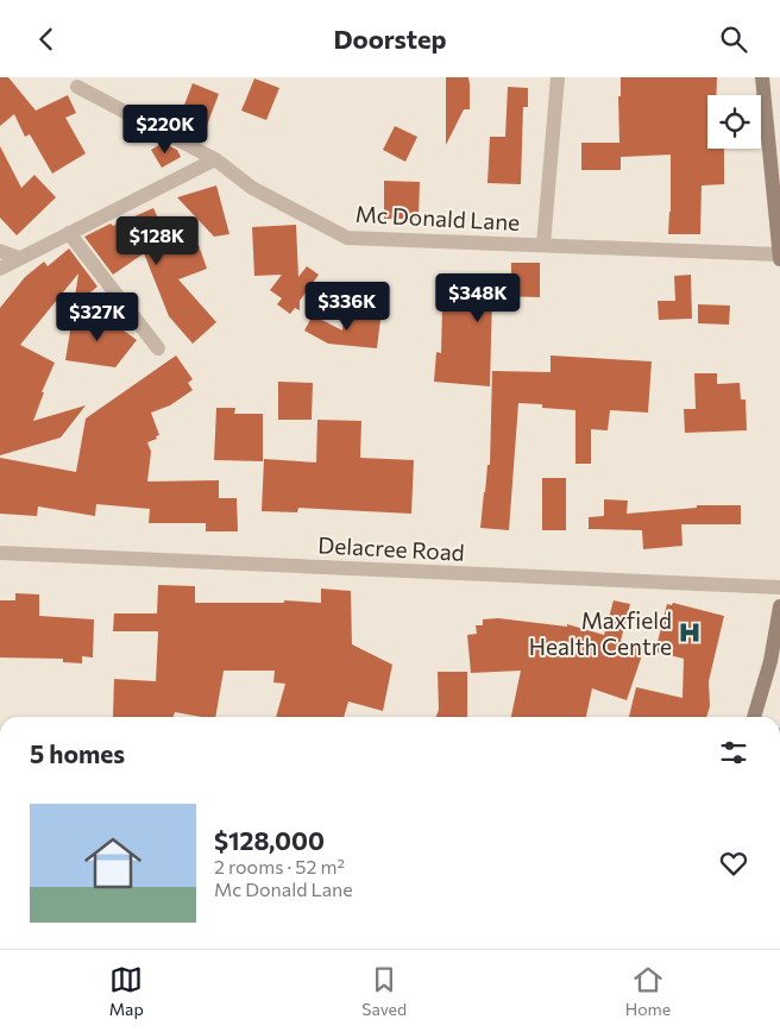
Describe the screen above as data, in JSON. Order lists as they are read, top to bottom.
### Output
{
  "streets": {
    "street": ["Mc Donald Lane", "Delacree Road"]
  },
  "places": {
    "hospital": ["Maxfield Health Centre"]
  },
  "page": {
    "header": "Doorstep",
    "price": [
      "$220K",
      "$128K",
      "$348K",
      "$336K",
      "$327K"
    ],
    "heading": "5 homes",
    "list": [
      {
        "name": "$128,000",
        "note": "2 rooms · 52 m² · Mc Donald Lane"
      }
    ],
    "tabs": ["Map", "Saved", "Home"]
  }
}
